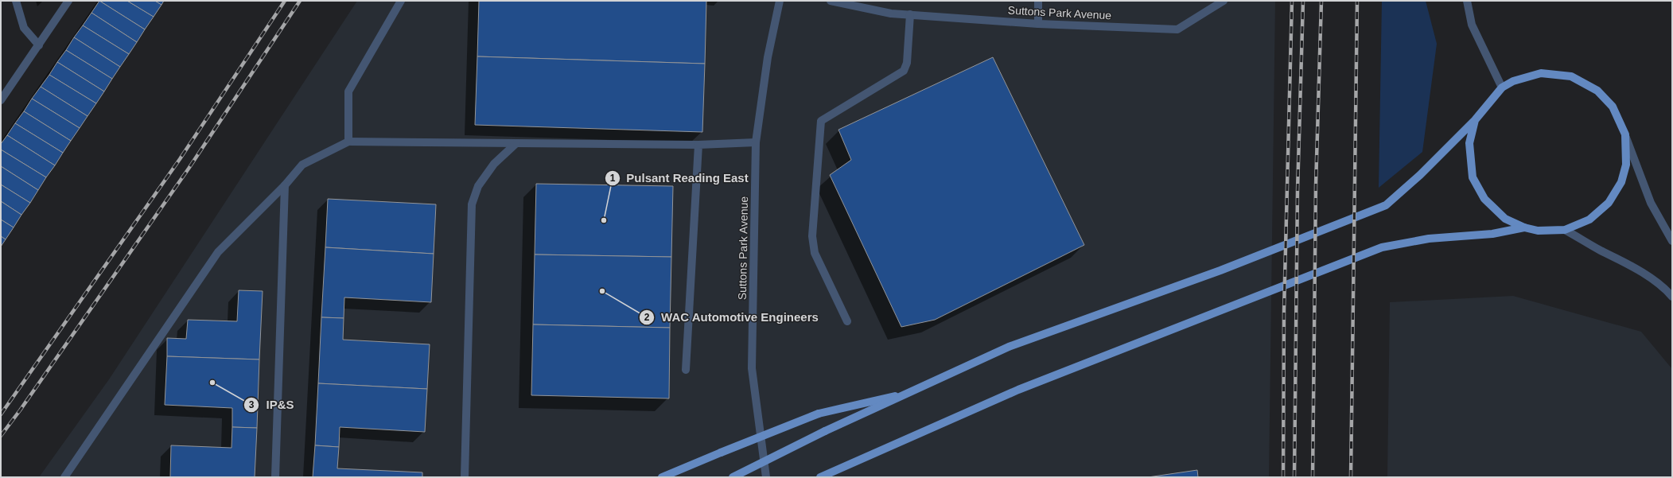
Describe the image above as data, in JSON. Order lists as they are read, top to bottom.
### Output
{
  "streets": {
    "street": ["Suttons Park Avenue"]
  },
  "places": ["Pulsant Reading East", "WAC Automotive Engineers", "IP&S"]
}
